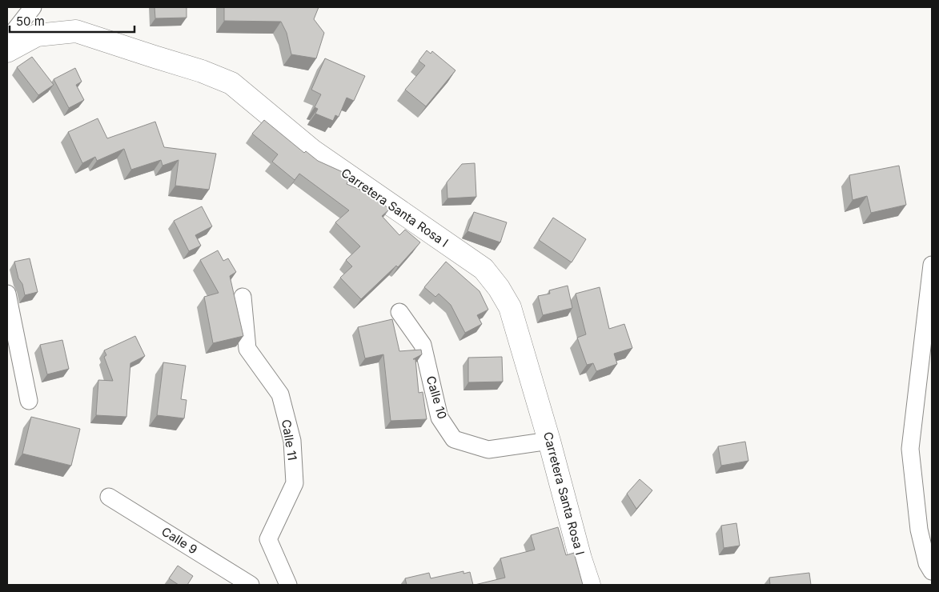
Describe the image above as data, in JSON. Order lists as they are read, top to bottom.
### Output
{
  "streets": {
    "street": [
      "Carretera Santa Rosa I",
      "Calle 10",
      "Calle 11",
      "Calle 9"
    ]
  },
  "crossings": [
    ["Carretera Santa Rosa I", "Calle 10"]
  ],
  "scale_bar": "50 m"
}
